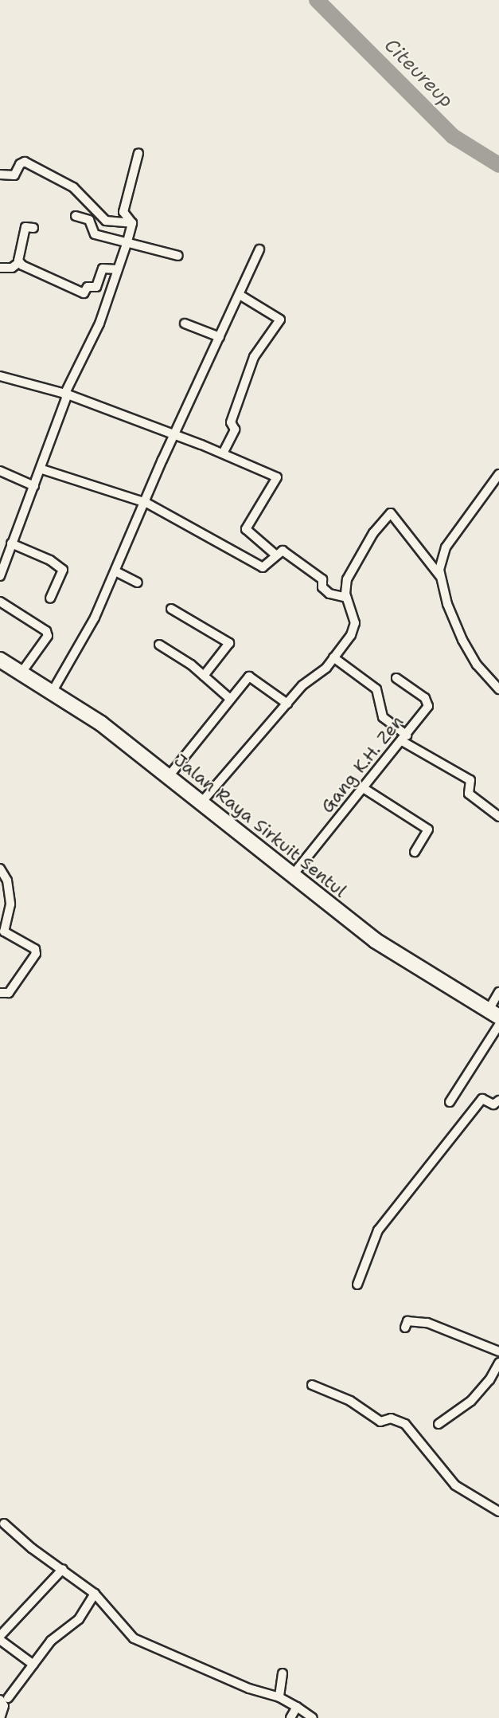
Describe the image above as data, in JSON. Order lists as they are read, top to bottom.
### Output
{
  "streets": {
    "main road": ["Jalan Raya Sirkuit Sentul"],
    "street": ["Gang K.H. Zen"]
  },
  "crossings": [
    ["Gang K.H. Zen", "Jalan Raya Sirkuit Sentul"]
  ],
  "water": ["Citeureup"]
}
